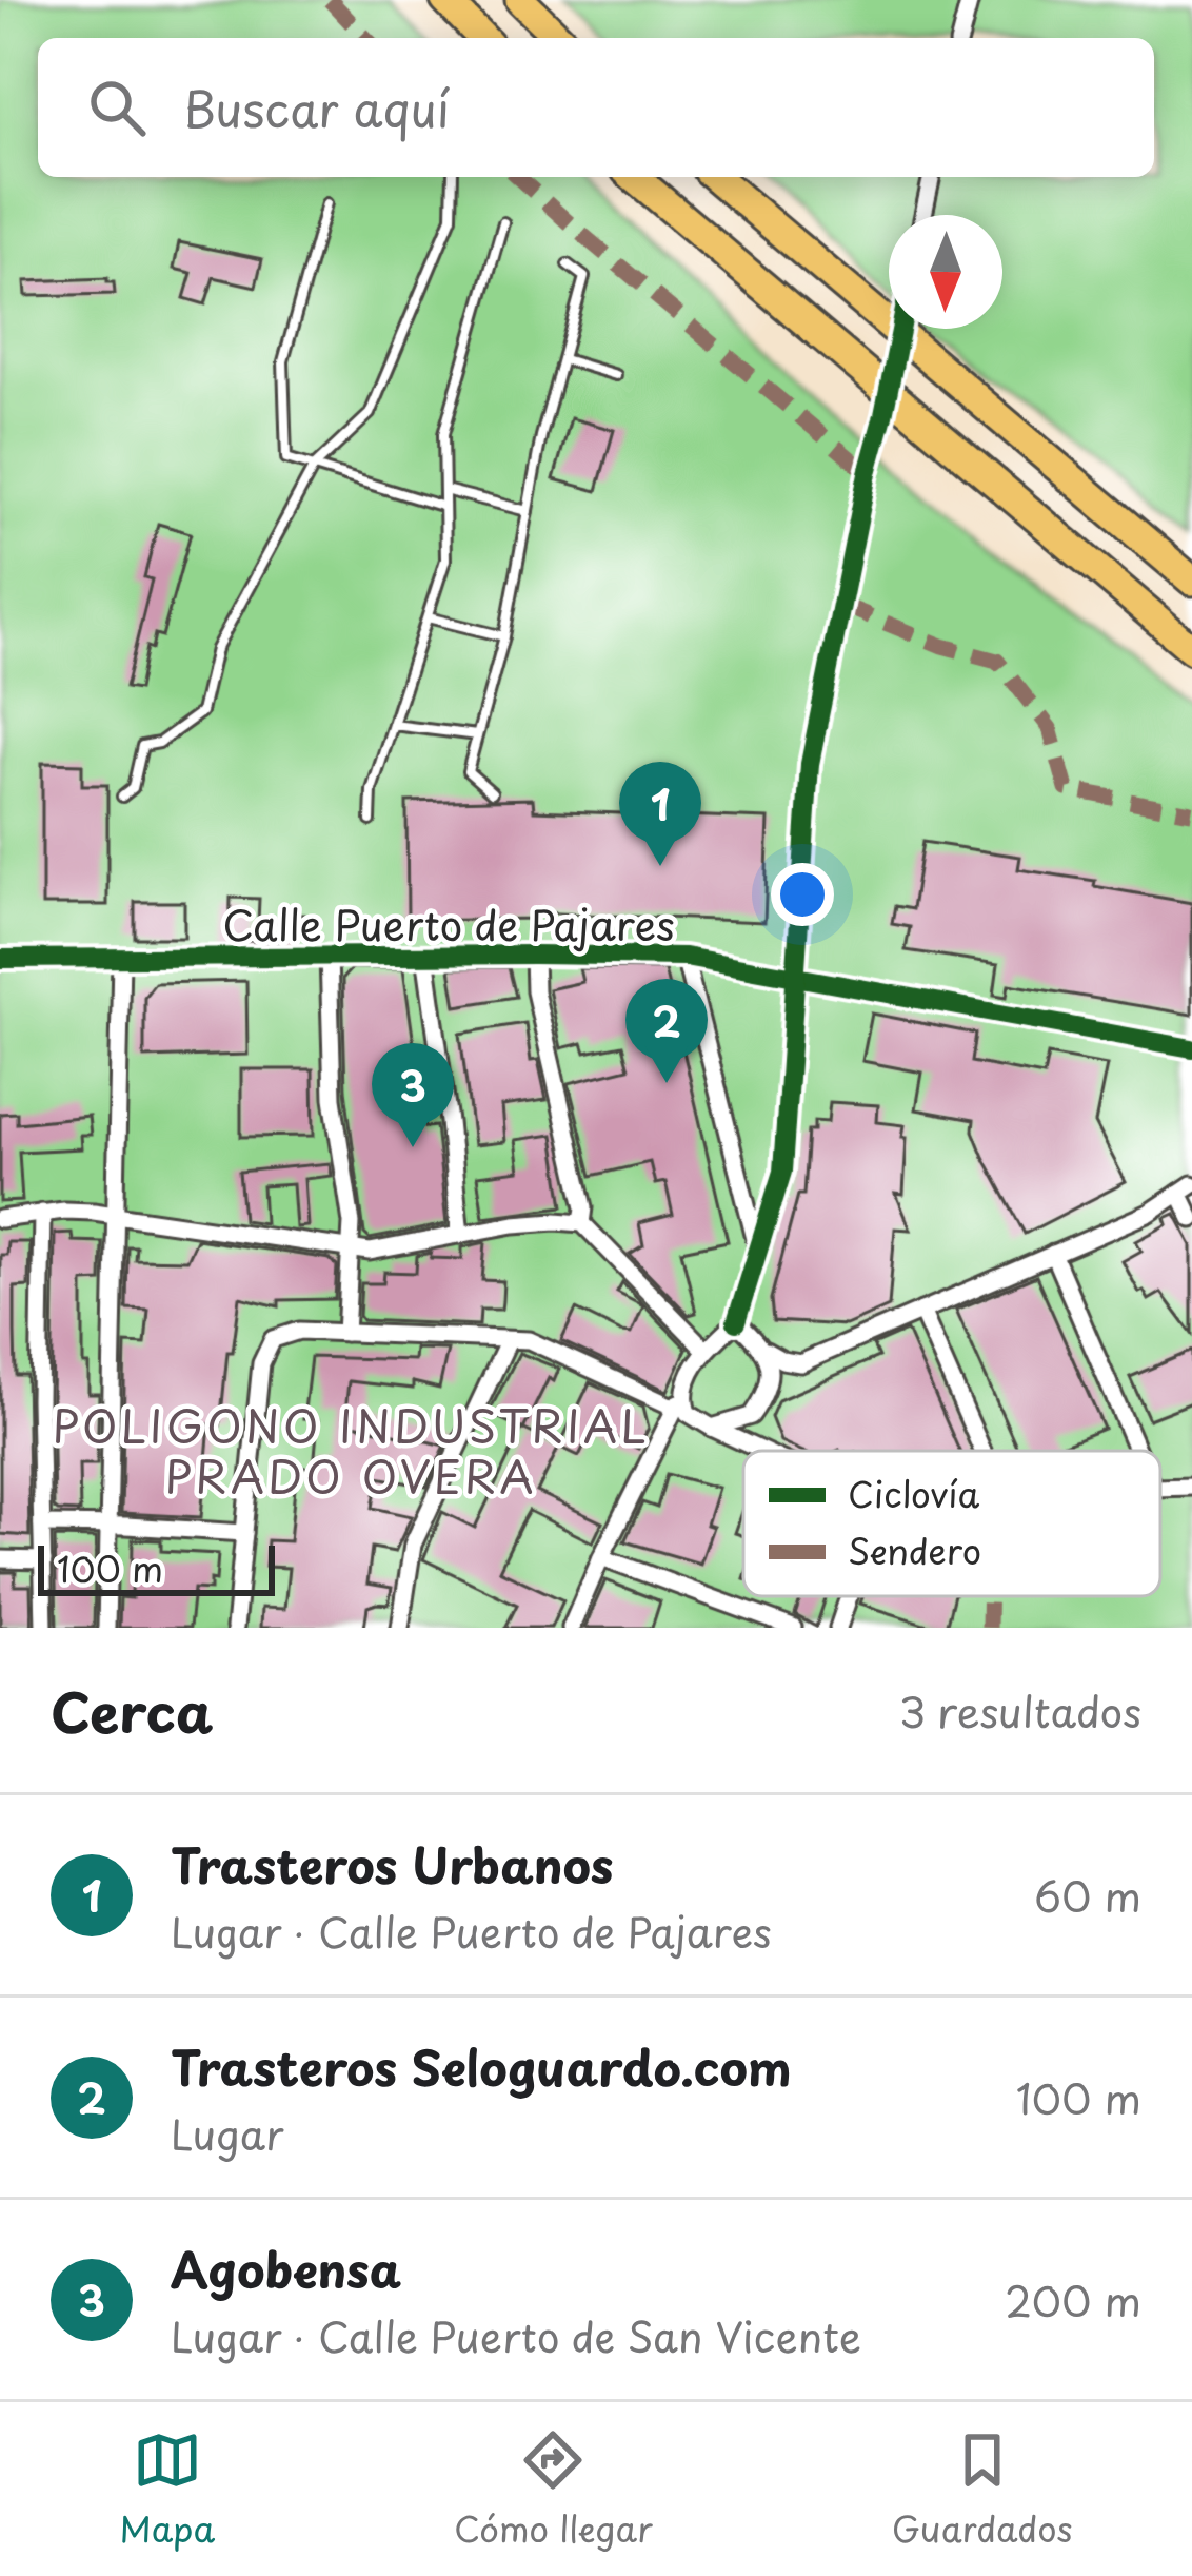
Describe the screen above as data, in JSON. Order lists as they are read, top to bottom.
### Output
{
  "streets": {
    "street": ["Calle Puerto de Pajares"]
  },
  "districts": ["POLIGONO INDUSTRIAL PRADO OVERA"],
  "legend": ["Ciclovía", "Sendero"],
  "scale_bar": "100 m",
  "north": "bottom",
  "page": {
    "search": "Buscar aquí",
    "pins": ["1", "2", "3"],
    "scale": "100 m",
    "heading": ["Cerca", "3 resultados"],
    "list": [
      {
        "mark": "1",
        "name": "Trasteros Urbanos",
        "note": "Lugar · Calle Puerto de Pajares",
        "value": "60 m"
      },
      {
        "mark": "2",
        "name": "Trasteros Seloguardo.com",
        "note": "Lugar",
        "value": "100 m"
      },
      {
        "mark": "3",
        "name": "Agobensa",
        "note": "Lugar · Calle Puerto de San Vicente",
        "value": "200 m"
      }
    ],
    "nav": ["Mapa", "Cómo llegar", "Guardados"]
  }
}
